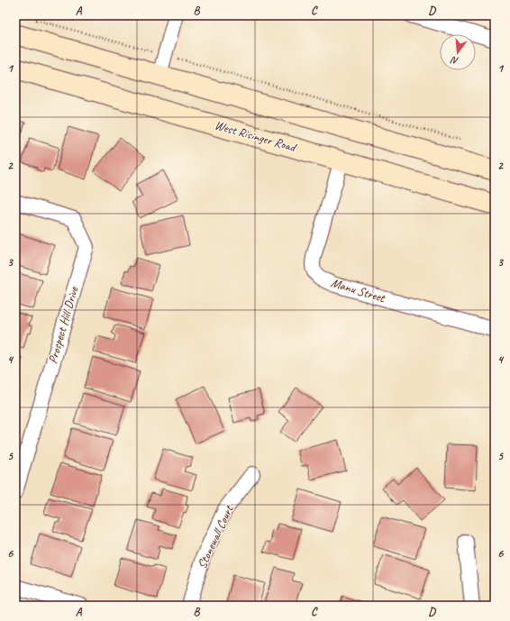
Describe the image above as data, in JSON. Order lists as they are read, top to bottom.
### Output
{
  "streets": {
    "main road": ["West Risinger Road"],
    "street": ["Manu Street", "Prospect Hill Drive", "Stonewall Court"]
  },
  "crossings": [
    ["West Risinger Road", "Manu Street"]
  ],
  "north": "bottom",
  "grid": {
    "columns": [
      "A",
      "B",
      "C",
      "D"
    ],
    "rows": [
      "1",
      "2",
      "3",
      "4",
      "5",
      "6"
    ]
  }
}
